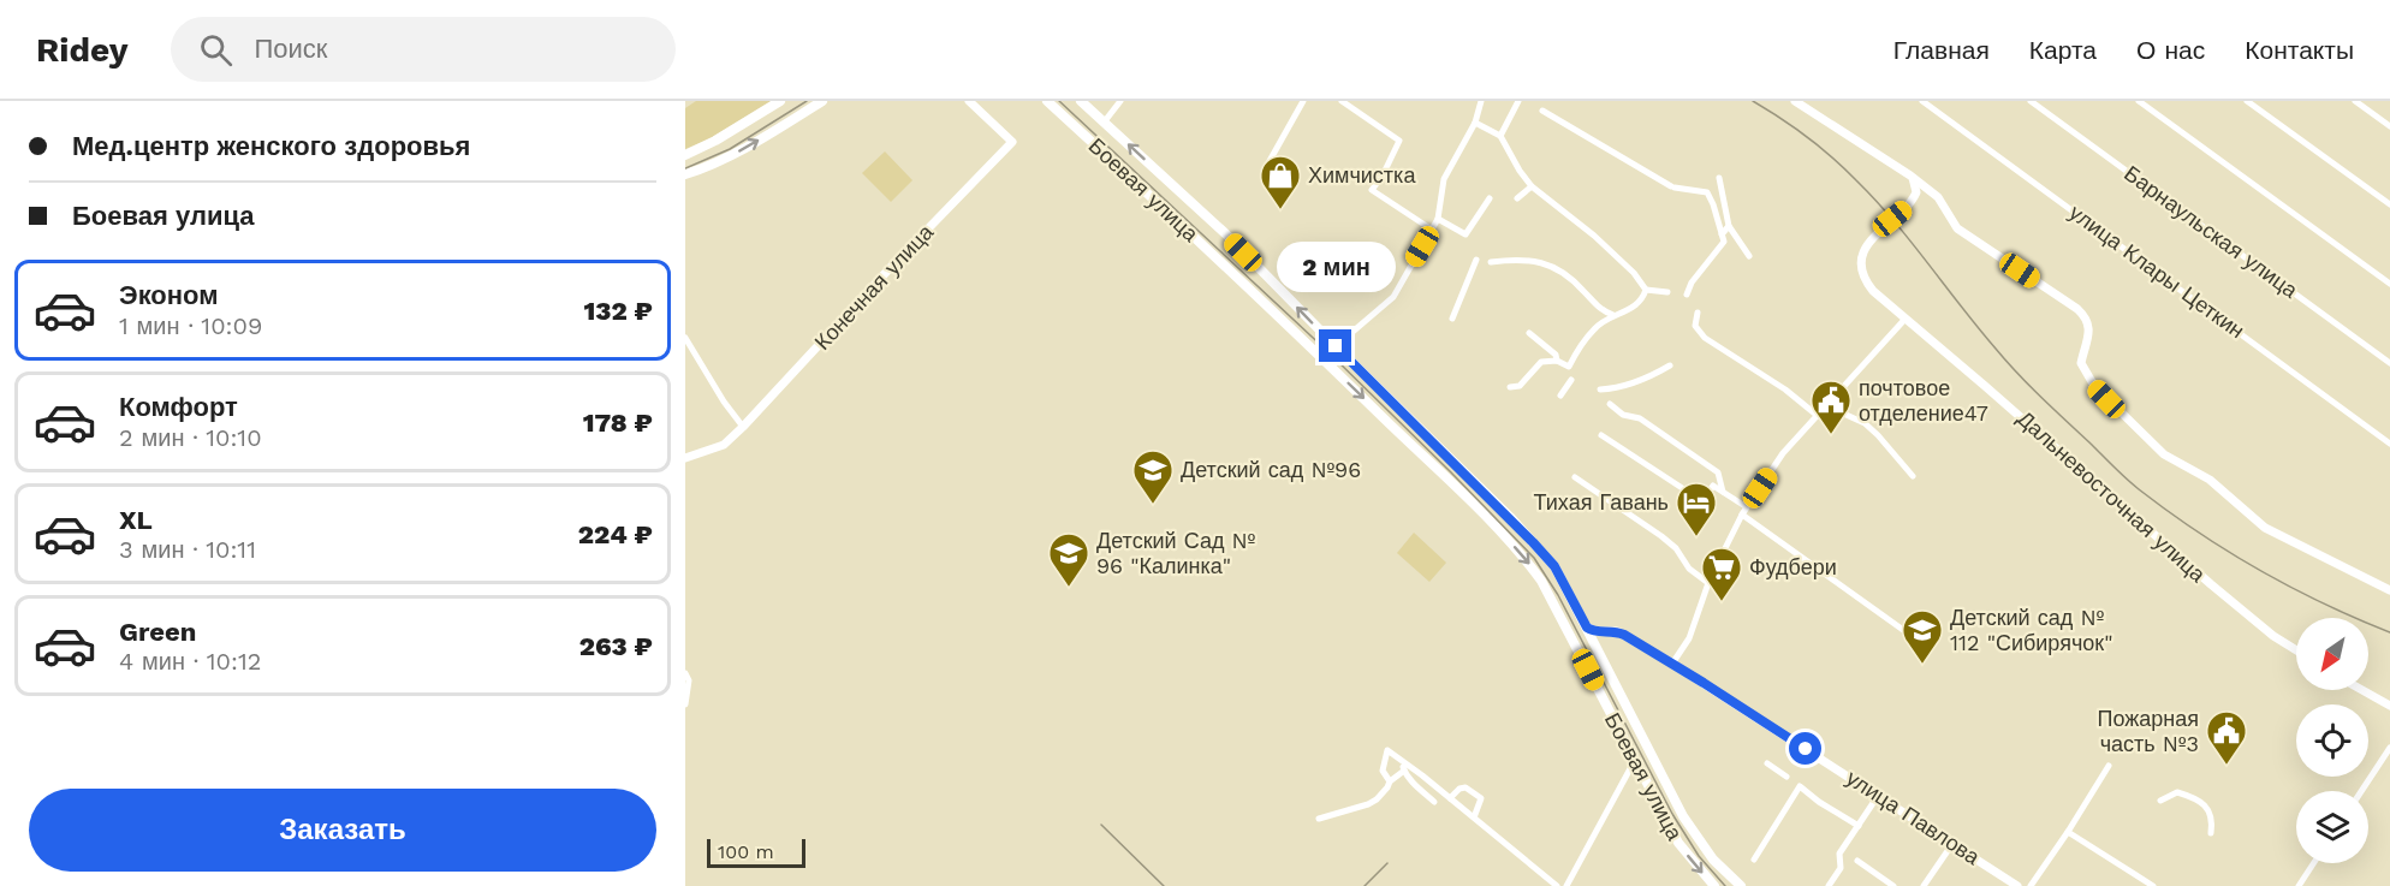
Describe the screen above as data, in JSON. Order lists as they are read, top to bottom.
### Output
{
  "streets": {
    "main road": ["Боевая улица"],
    "street": [
      "Барнаульская улица",
      "улица Клары Цеткин",
      "Конечная улица",
      "Дальневосточная улица",
      "улица Павлова"
    ]
  },
  "crossings": [
    ["Боевая улица", "улица Павлова"]
  ],
  "places": {
    "shop": ["Химчистка"],
    "public building": ["почтовое отделение47", "Пожарная часть №3"],
    "school or university": ["Детский сад №96", "Детский Сад № 96 \"Калинка\"", "Детский сад № 112 \"Сибирячок\""],
    "hotel": ["Тихая Гавань"],
    "supermarket": ["Фудбери"]
  },
  "scale_bar": "100 m",
  "north": "bottom left",
  "page": {
    "header": "Ridey",
    "search": "Поиск",
    "nav": [
      "Главная",
      "Карта",
      "О нас",
      "Контакты"
    ],
    "banner": ["Мед.центр женского здоровья", "Боевая улица"],
    "bubble": "2 мин",
    "list": [
      {
        "name": "Эконом",
        "note": "1 мин · 10:09",
        "value": "132 ₽"
      },
      {
        "name": "Комфорт",
        "note": "2 мин · 10:10",
        "value": "178 ₽"
      },
      {
        "name": "XL",
        "note": "3 мин · 10:11",
        "value": "224 ₽"
      },
      {
        "name": "Green",
        "note": "4 мин · 10:12",
        "value": "263 ₽"
      }
    ],
    "buttons": "Заказать",
    "scale": "100 m"
  }
}
